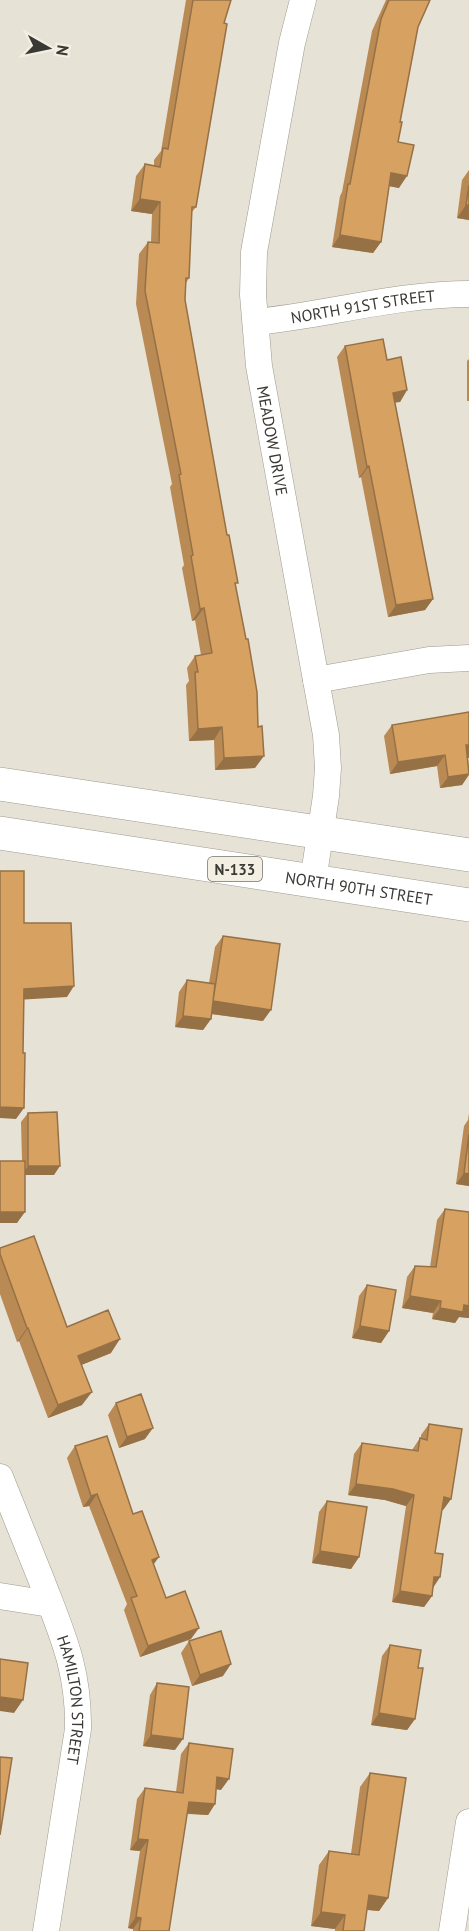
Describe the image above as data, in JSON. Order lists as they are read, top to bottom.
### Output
{
  "streets": {
    "main road": ["N-133", "NORTH 90TH STREET"],
    "street": ["NORTH 91ST STREET", "MEADOW DRIVE", "HAMILTON STREET"]
  },
  "crossings": [
    ["NORTH 91ST STREET", "MEADOW DRIVE"],
    ["MEADOW DRIVE", "NORTH 90TH STREET"]
  ],
  "north": "right"
}
